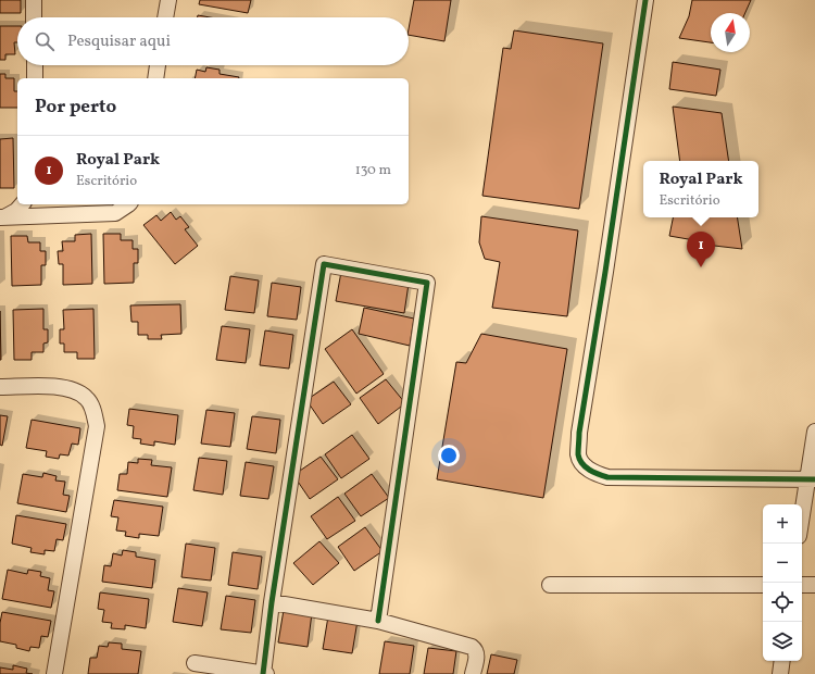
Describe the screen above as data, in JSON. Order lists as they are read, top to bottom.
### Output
{
  "north": "top",
  "page": {
    "search": "Pesquisar aqui",
    "heading": "Por perto",
    "list": [
      {
        "mark": "1",
        "name": "Royal Park",
        "note": "Escritório",
        "value": "130 m"
      }
    ],
    "popup": ["Royal Park", "Escritório"],
    "pins": "1",
    "map_buttons": ["+", "−"]
  }
}
